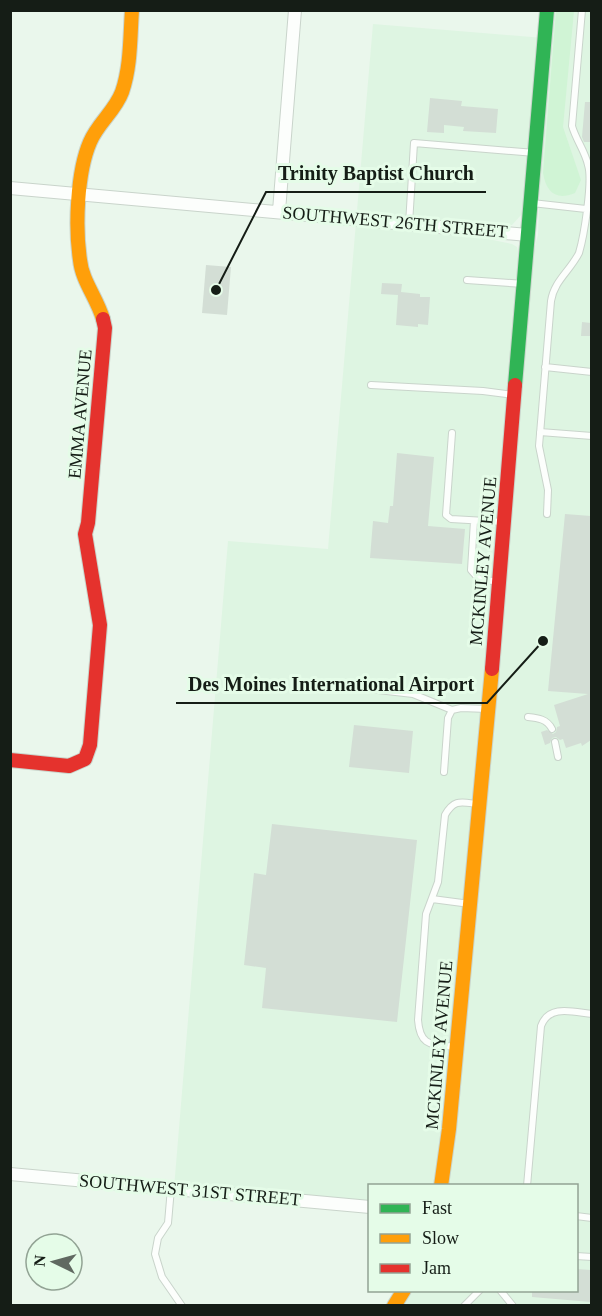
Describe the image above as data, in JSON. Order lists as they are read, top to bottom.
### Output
{
  "streets": {
    "main road": ["EMMA AVENUE", "MCKINLEY AVENUE"],
    "street": ["SOUTHWEST 26TH STREET", "SOUTHWEST 31ST STREET"]
  },
  "crossings": [
    ["SOUTHWEST 26TH STREET", "EMMA AVENUE"],
    ["SOUTHWEST 26TH STREET", "MCKINLEY AVENUE"]
  ],
  "places": ["Trinity Baptist Church", "Des Moines International Airport"],
  "legend": ["Fast", "Slow", "Jam"],
  "north": "left"
}
